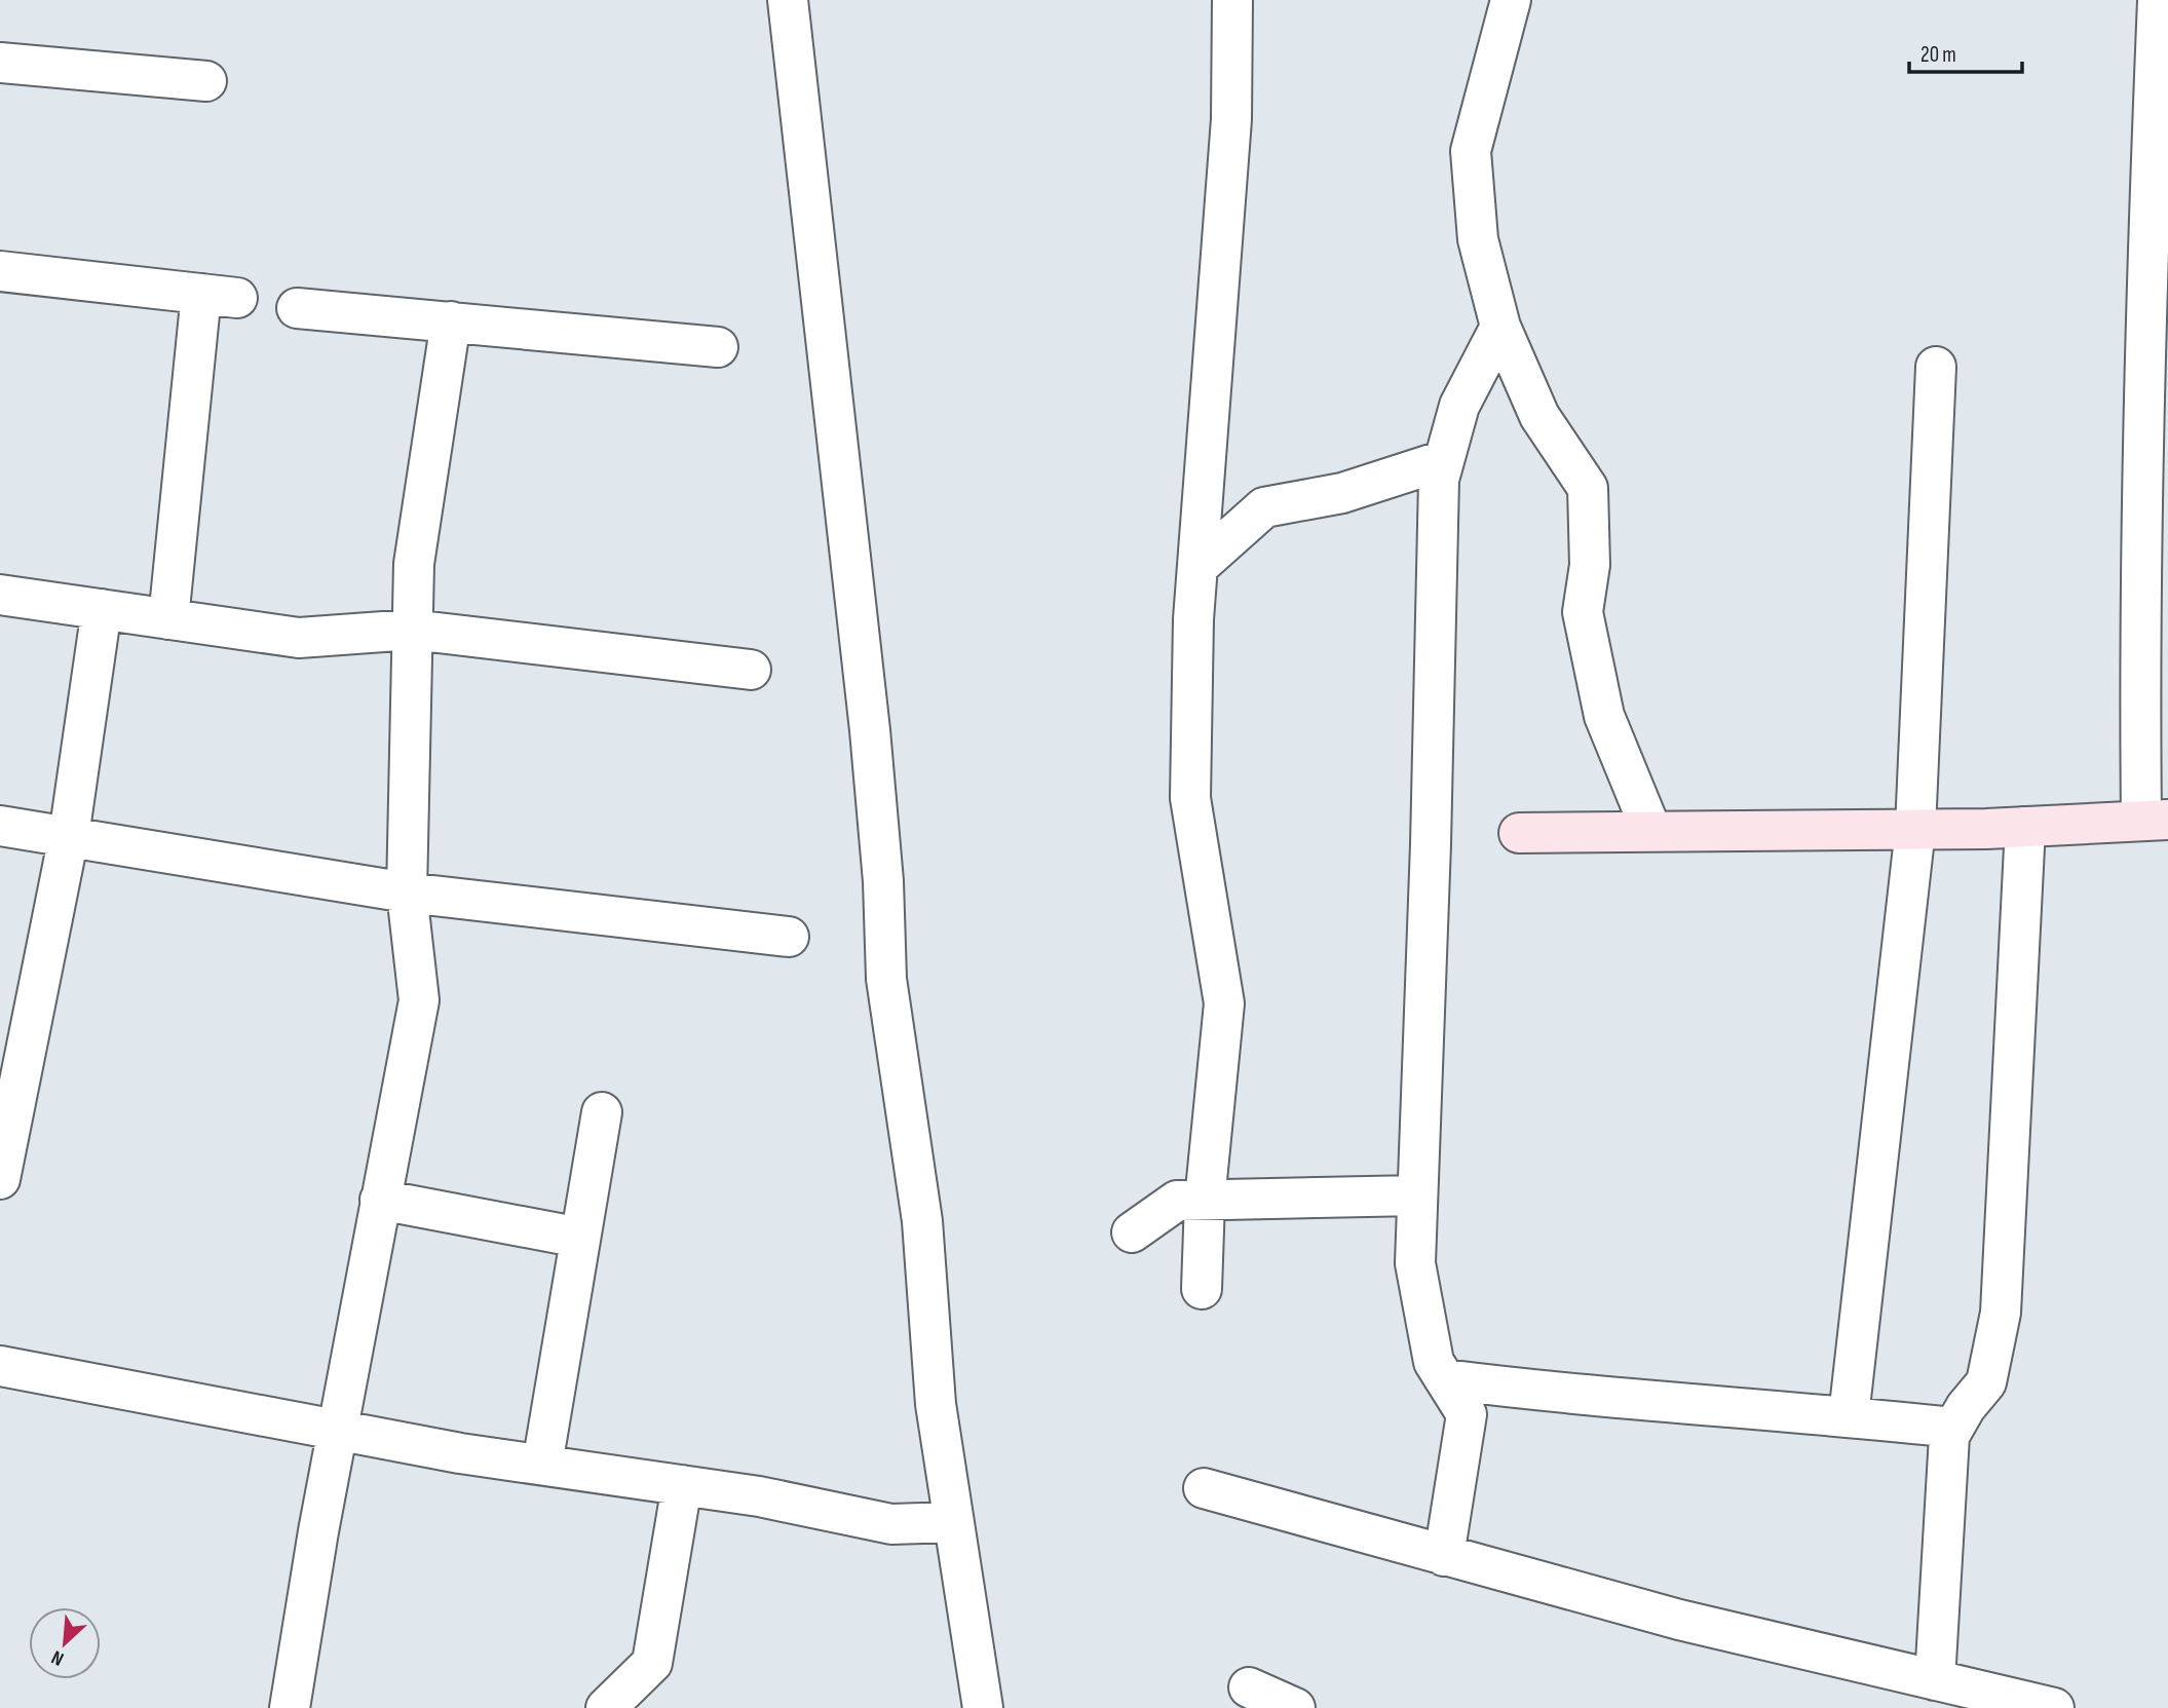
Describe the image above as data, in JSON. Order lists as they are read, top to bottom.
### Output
{
  "scale_bar": "20 m",
  "north": "bottom left"
}
